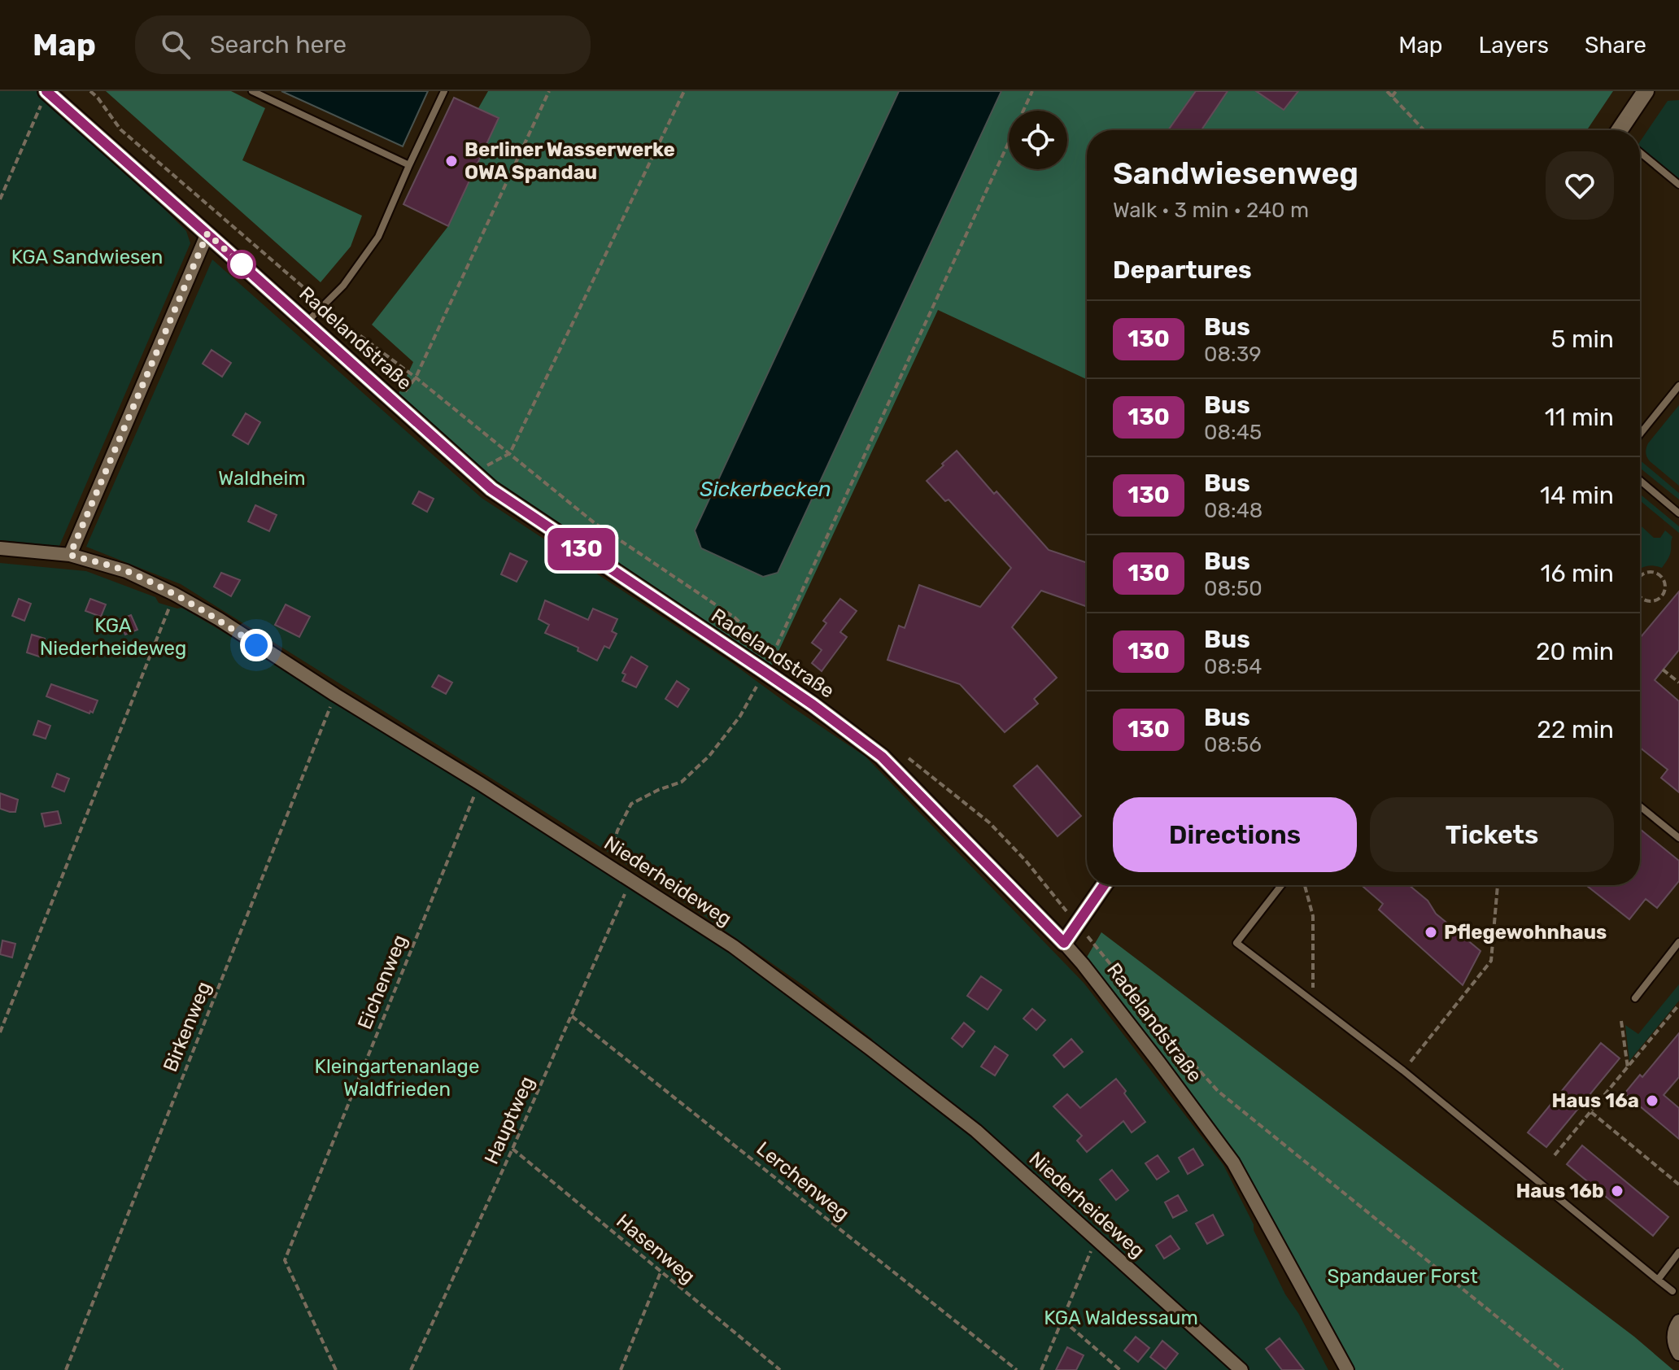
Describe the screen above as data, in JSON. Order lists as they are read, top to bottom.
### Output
{
  "streets": {
    "street": ["Radelandstraße", "Niederheideweg"],
    "path": [
      "Eichenweg",
      "Birkenweg",
      "Hauptweg",
      "Lerchenweg",
      "Hasenweg"
    ]
  },
  "crossings": [
    ["Niederheideweg", "Eichenweg"],
    ["Niederheideweg", "Birkenweg"],
    ["Niederheideweg", "Hauptweg"],
    ["Hauptweg", "Lerchenweg"],
    ["Hauptweg", "Hasenweg"]
  ],
  "water": ["Sickerbecken"],
  "parks": [
    "KGA Sandwiesen",
    "Waldheim",
    "KGA Niederheideweg",
    "Kleingartenanlage Waldfrieden",
    "Spandauer Forst",
    "KGA Waldessaum"
  ],
  "places": [
    "Berliner Wasserwerke OWA Spandau",
    "Pflegewohnhaus",
    "Haus 16a",
    "Haus 16b"
  ],
  "lines": ["bus line 130"],
  "page": {
    "header": "Map",
    "search": "Search here",
    "nav": ["Map", "Layers", "Share"],
    "on_map": "130",
    "heading": [
      ["Sandwiesenweg", "Walk · 3 min · 240 m"],
      "Departures"
    ],
    "list": [
      {
        "mark": "130",
        "name": "Bus",
        "note": "08:39",
        "value": "5 min"
      },
      {
        "mark": "130",
        "name": "Bus",
        "note": "08:45",
        "value": "11 min"
      },
      {
        "mark": "130",
        "name": "Bus",
        "note": "08:48",
        "value": "14 min"
      },
      {
        "mark": "130",
        "name": "Bus",
        "note": "08:50",
        "value": "16 min"
      },
      {
        "mark": "130",
        "name": "Bus",
        "note": "08:54",
        "value": "20 min"
      },
      {
        "mark": "130",
        "name": "Bus",
        "note": "08:56",
        "value": "22 min"
      }
    ],
    "buttons": ["Directions", "Tickets"]
  }
}
